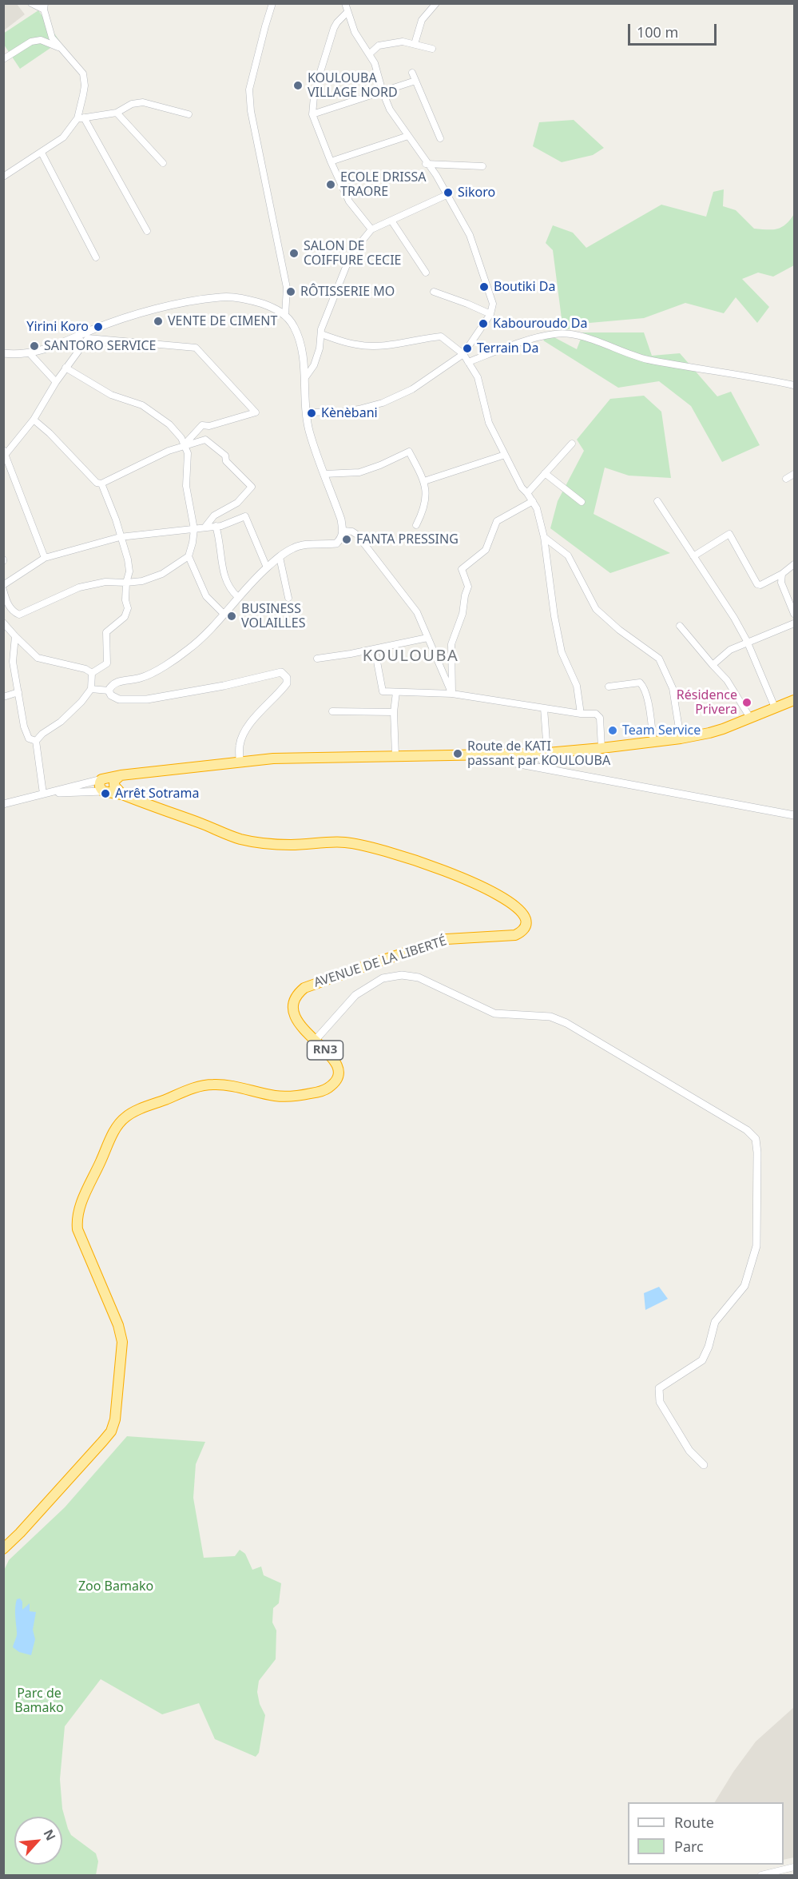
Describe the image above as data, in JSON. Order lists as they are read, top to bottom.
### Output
{
  "streets": {
    "highway": ["AVENUE DE LA LIBERTÉ", "RN3"]
  },
  "crossings": [
    ["AVENUE DE LA LIBERTÉ", "RN3"]
  ],
  "districts": ["KOULOUBA"],
  "parks": ["Zoo Bamako", "Parc de Bamako"],
  "places": [
    "KOULOUBA VILLAGE NORD",
    "ECOLE DRISSA TRAORE",
    "Sikoro",
    "SALON DE COIFFURE CECIE",
    "Boutiki Da",
    "RÔTISSERIE MO",
    "VENTE DE CIMENT",
    "Kabouroudo Da",
    "Yirini Koro",
    "SANTORO SERVICE",
    "Terrain Da",
    "Kènèbani",
    "FANTA PRESSING",
    "BUSINESS VOLAILLES",
    "Résidence Privera",
    "Team Service",
    "Route de KATI passant par KOULOUBA",
    "Arrêt Sotrama"
  ],
  "legend": ["Route", "Parc"],
  "scale_bar": "100 m",
  "north": "top right"
}
